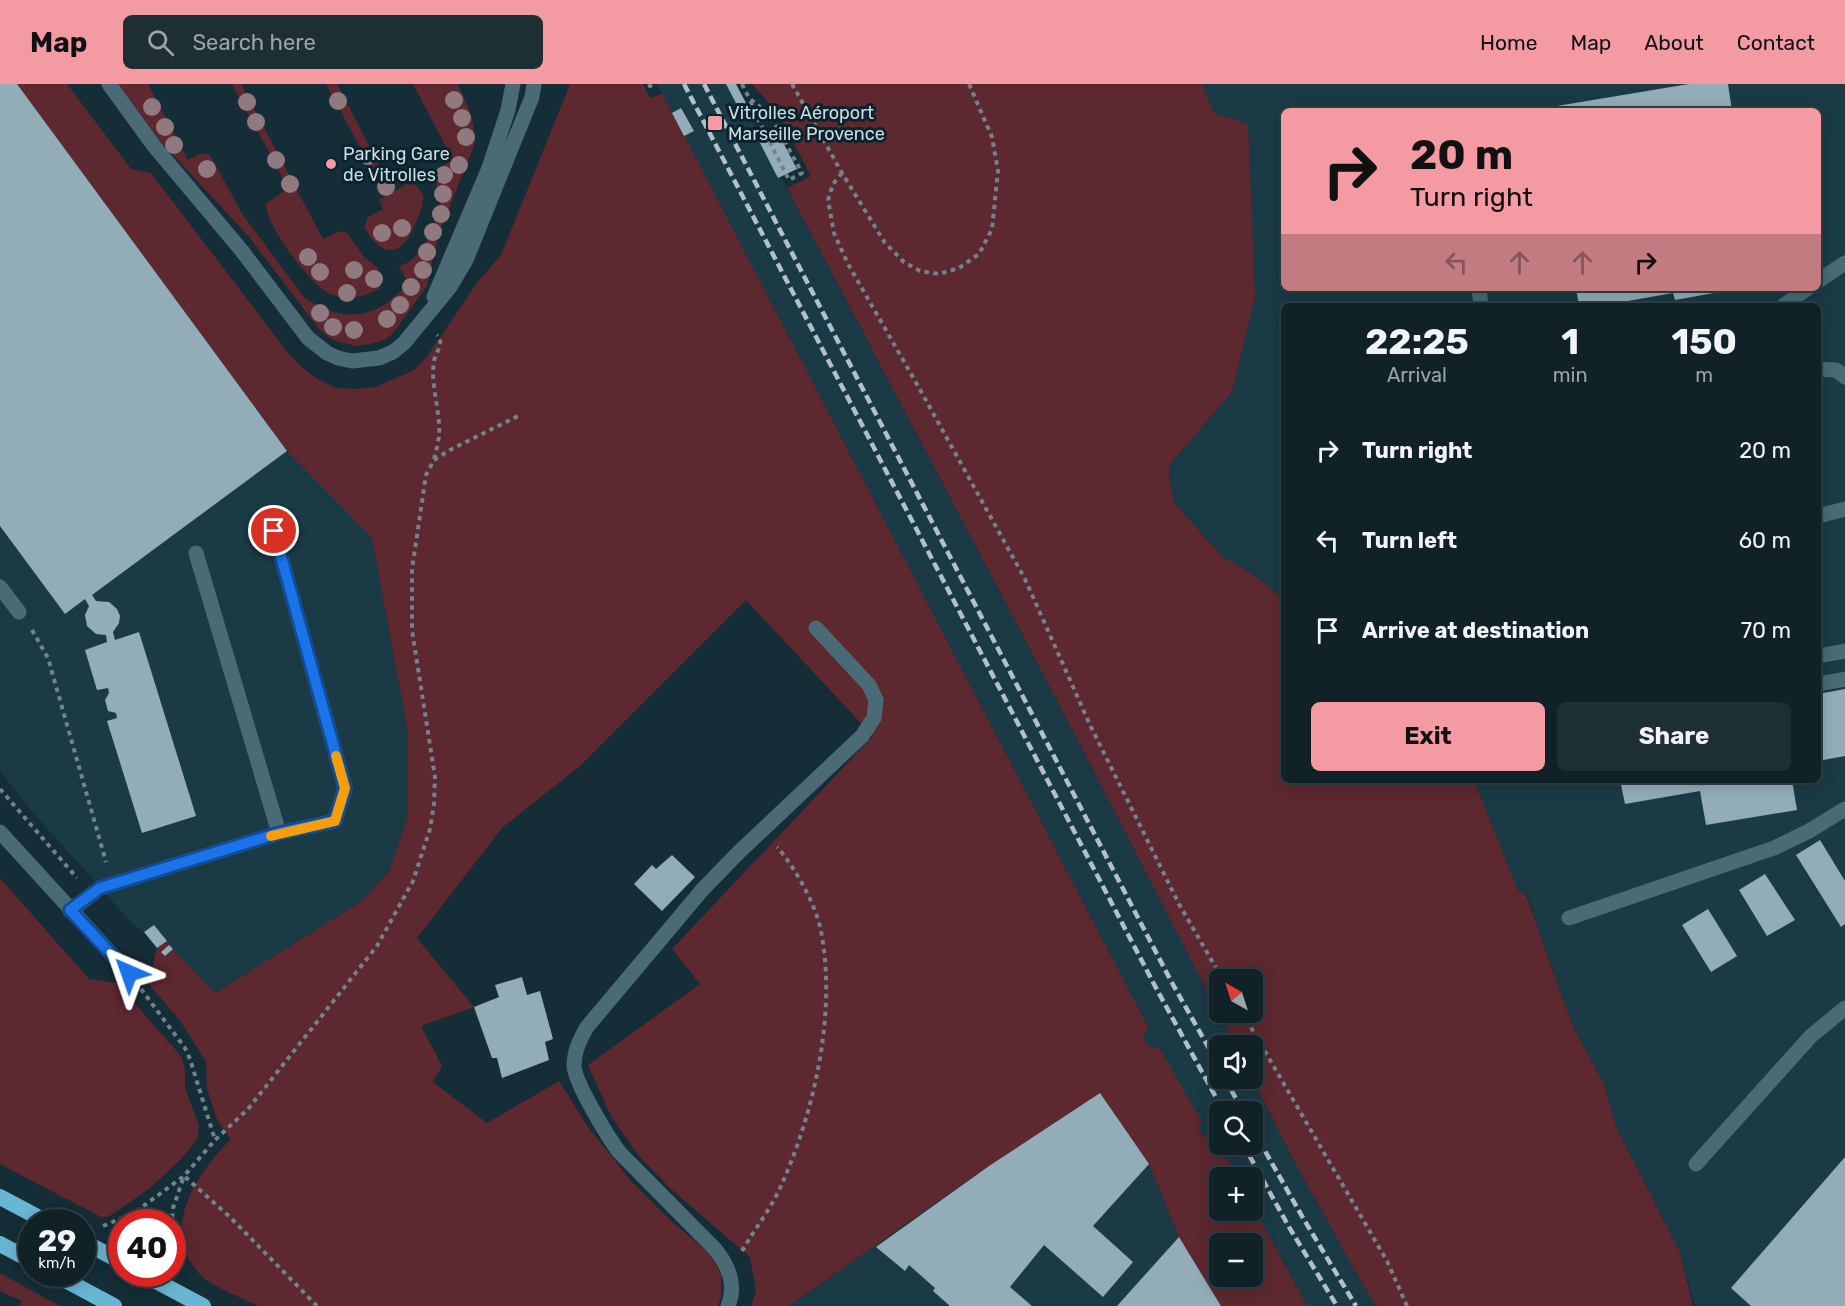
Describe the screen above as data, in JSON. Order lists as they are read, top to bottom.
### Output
{
  "places": {
    "transit": ["Vitrolles Aéroport Marseille Provence"],
    "other": ["Parking Gare de Vitrolles"]
  },
  "north": "top left",
  "page": {
    "header": "Map",
    "search": "Search here",
    "nav": [
      "Home",
      "Map",
      "About",
      "Contact"
    ],
    "turn": ["20 m", "Turn right"],
    "eta": [
      "22:25",
      "Arrival",
      "1",
      "min",
      "150",
      "m"
    ],
    "list": [
      {
        "name": "Turn right",
        "value": "20 m"
      },
      {
        "name": "Turn left",
        "value": "60 m"
      },
      {
        "name": "Arrive at destination",
        "value": "70 m"
      }
    ],
    "buttons": ["Exit", "Share"],
    "map_buttons": ["+", "−"],
    "speed": "29 km/h",
    "limit": "40"
  }
}
